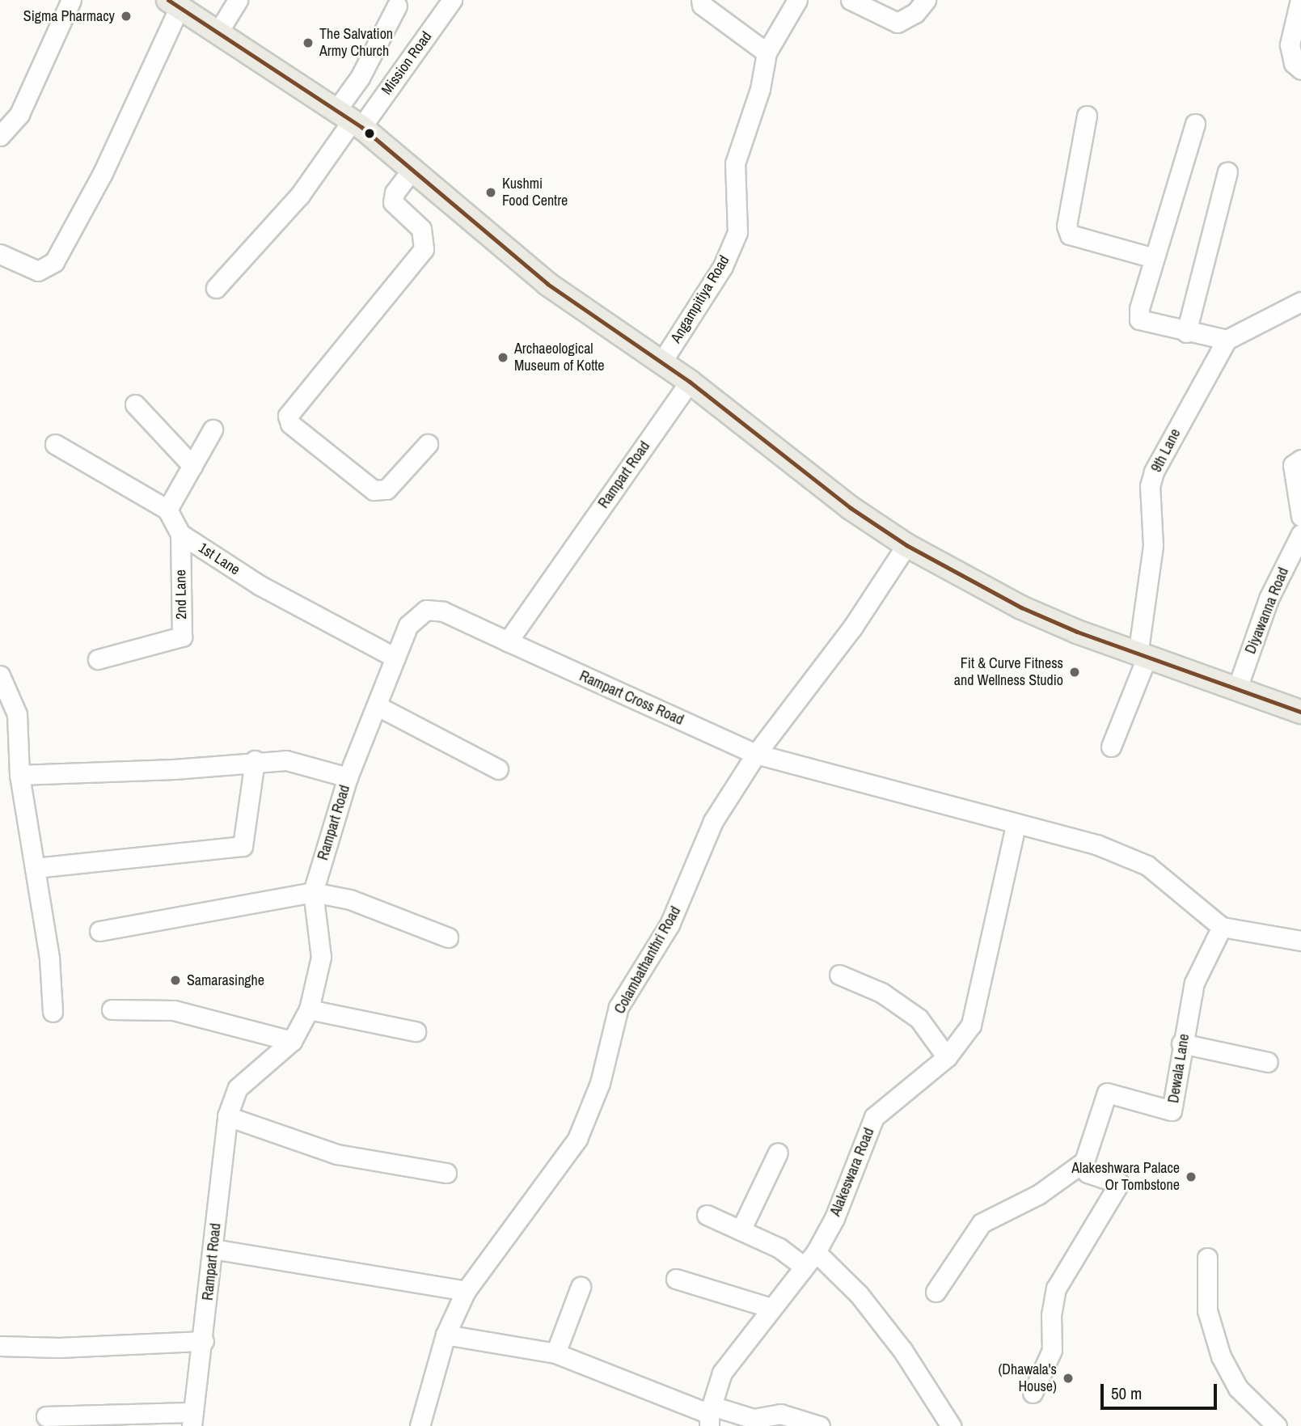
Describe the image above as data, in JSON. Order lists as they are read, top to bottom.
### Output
{
  "streets": {
    "street": [
      "Mission Road",
      "Angampitiya Road",
      "9th Lane",
      "Rampart Road",
      "1st Lane",
      "2nd Lane",
      "Diyawanna Road",
      "Rampart Cross Road",
      "Colambathanthri Road",
      "Dewala Lane",
      "Alakeswara Road"
    ]
  },
  "crossings": [
    ["Rampart Road", "1st Lane"],
    ["Rampart Road", "Rampart Cross Road"],
    ["1st Lane", "2nd Lane"],
    ["Rampart Cross Road", "Colambathanthri Road"]
  ],
  "places": [
    "Sigma Pharmacy",
    "The Salvation Army Church",
    "Kushmi Food Centre",
    "Archaeological Museum of Kotte",
    "Fit & Curve Fitness and Wellness Studio",
    "Samarasinghe",
    "Alakeshwara Palace Or Tombstone",
    "(Dhawala's House)"
  ],
  "scale_bar": "50 m"
}
